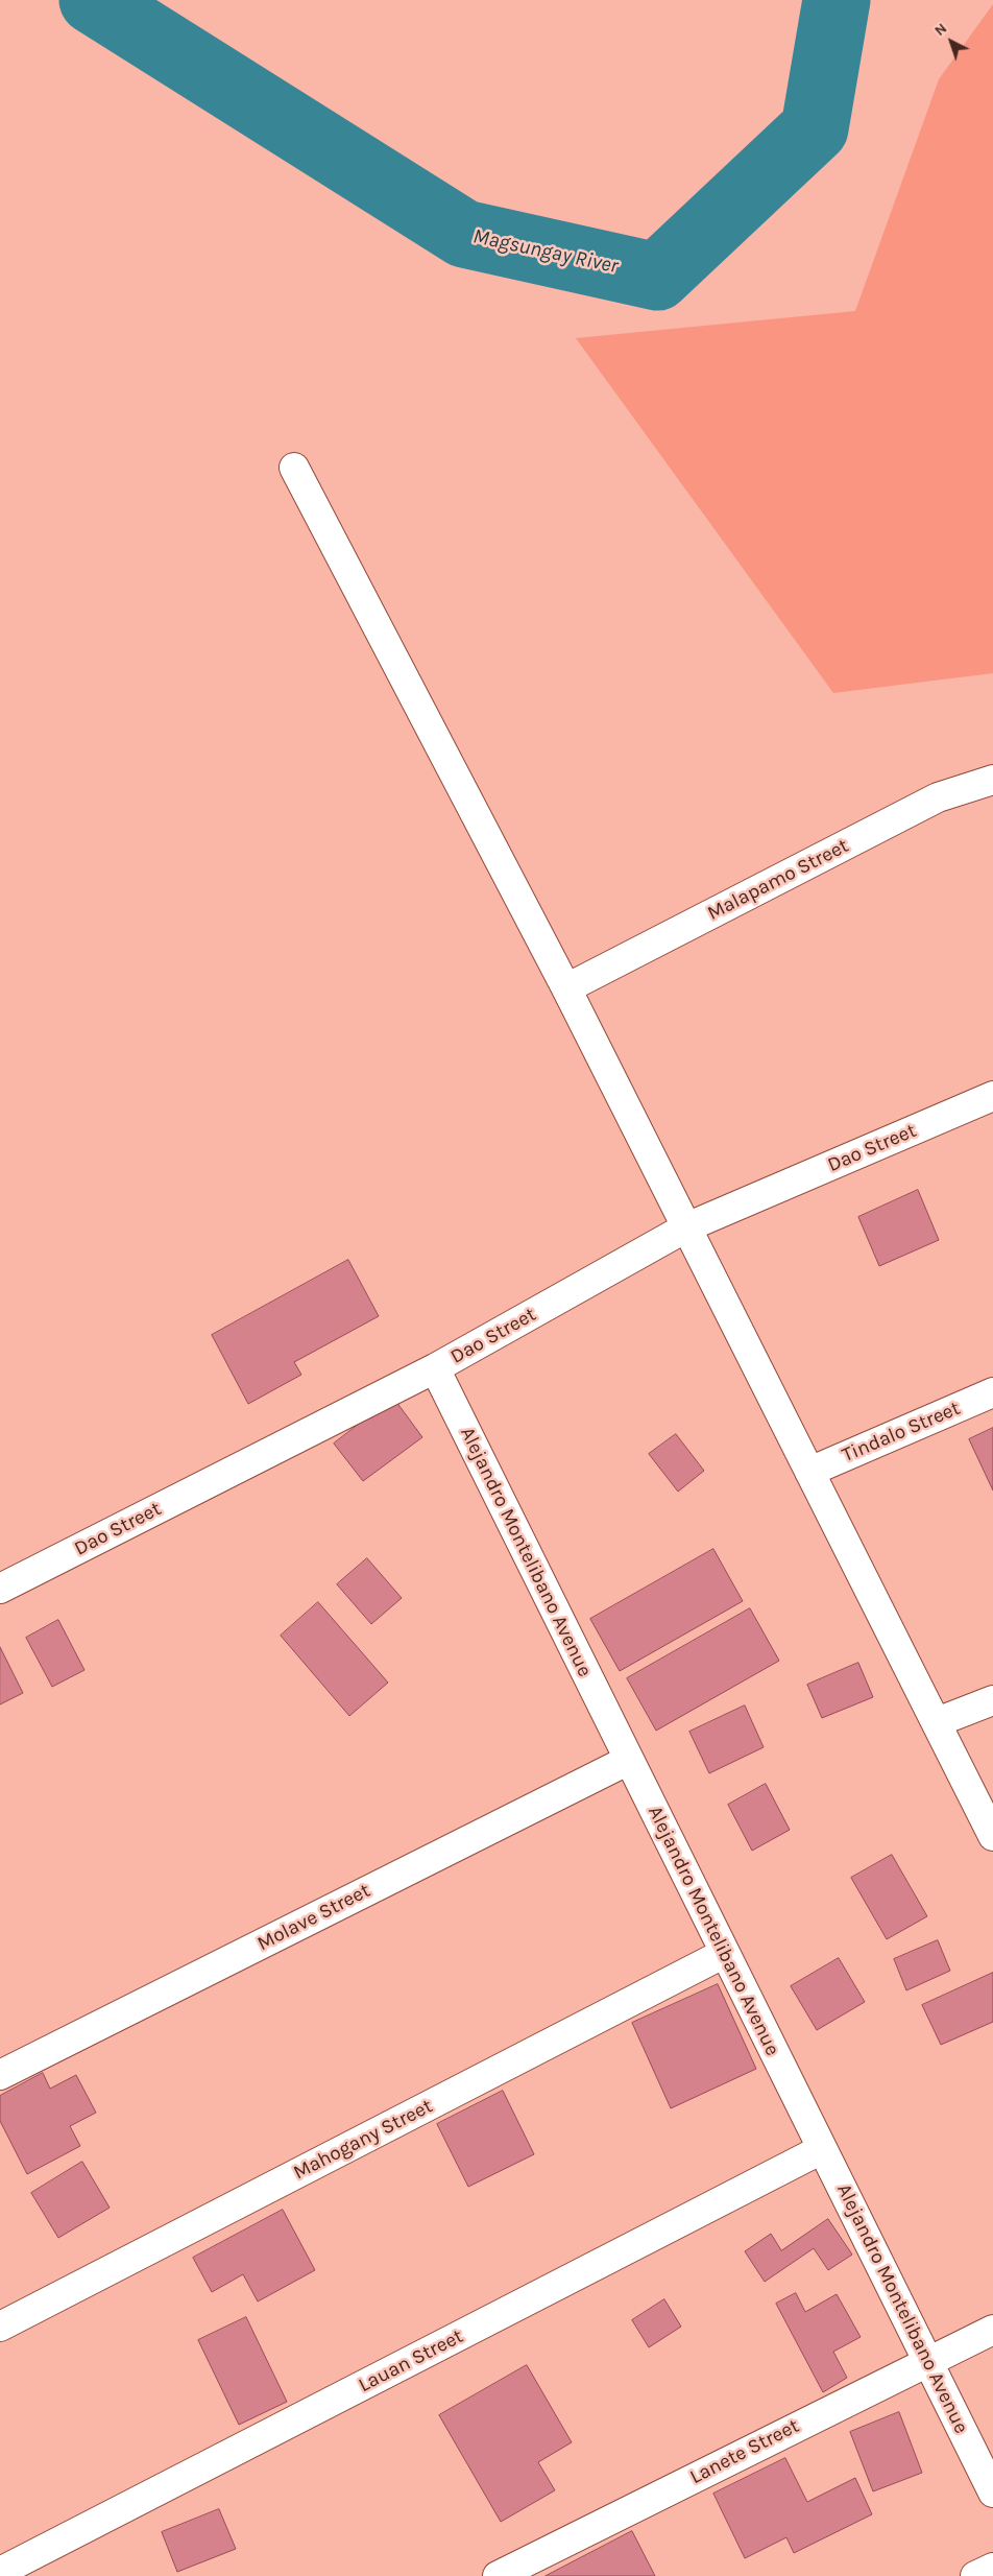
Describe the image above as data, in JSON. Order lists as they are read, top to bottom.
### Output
{
  "streets": {
    "street": [
      "Malapamo Street",
      "Dao Street",
      "Tindalo Street",
      "Alejandro Montelibano Avenue",
      "Molave Street",
      "Mahogany Street",
      "Lauan Street",
      "Lanete Street"
    ]
  },
  "crossings": [
    ["Dao Street", "Alejandro Montelibano Avenue"],
    ["Alejandro Montelibano Avenue", "Molave Street"],
    ["Alejandro Montelibano Avenue", "Mahogany Street"],
    ["Alejandro Montelibano Avenue", "Lauan Street"],
    ["Alejandro Montelibano Avenue", "Lanete Street"]
  ],
  "water": ["Magsungay River"],
  "north": "top left"
}
